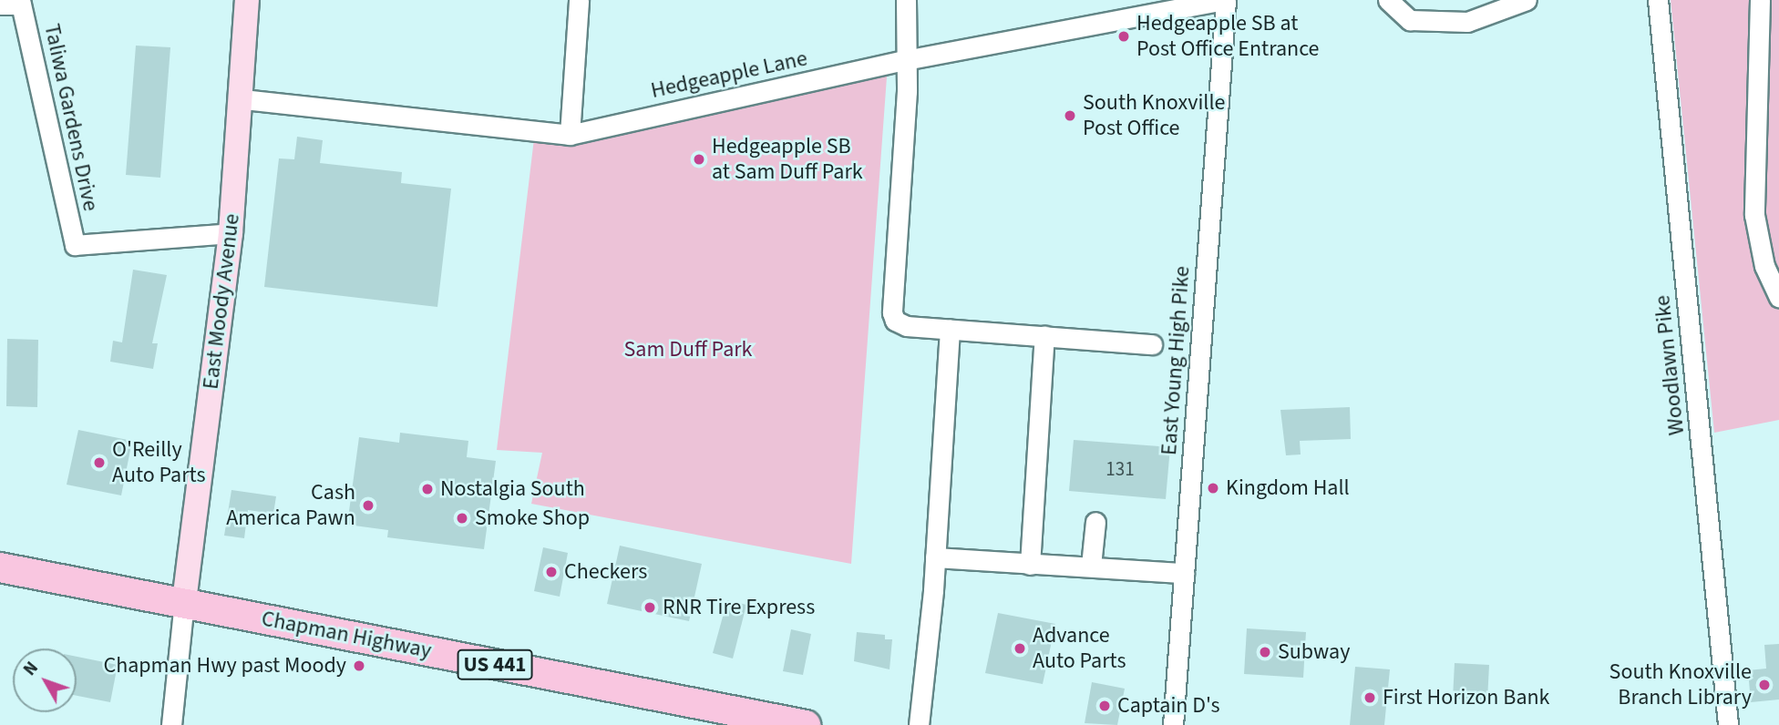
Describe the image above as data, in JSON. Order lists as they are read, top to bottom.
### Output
{
  "streets": {
    "highway": ["Chapman Highway", "US 441"],
    "main road": ["East Moody Avenue"],
    "street": [
      "Hedgeapple Lane",
      "Taliwa Gardens Drive",
      "East Young High Pike",
      "Woodlawn Pike"
    ]
  },
  "crossings": [
    ["Hedgeapple Lane", "East Moody Avenue"],
    ["Hedgeapple Lane", "East Young High Pike"],
    ["Taliwa Gardens Drive", "East Moody Avenue"],
    ["East Moody Avenue", "Chapman Highway"]
  ],
  "parks": ["Sam Duff Park"],
  "places": [
    "Hedgeapple SB at Post Office Entrance",
    "South Knoxville Post Office",
    "Hedgeapple SB at Sam Duff Park",
    "O'Reilly Auto Parts",
    "Kingdom Hall",
    "Nostalgia South",
    "Cash America Pawn",
    "Smoke Shop",
    "Checkers",
    "RNR Tire Express",
    "Advance Auto Parts",
    "Subway",
    "Chapman Hwy past Moody",
    "South Knoxville Branch Library",
    "First Horizon Bank",
    "Captain D's"
  ],
  "house_numbers": ["131"],
  "north": "top left"
}
